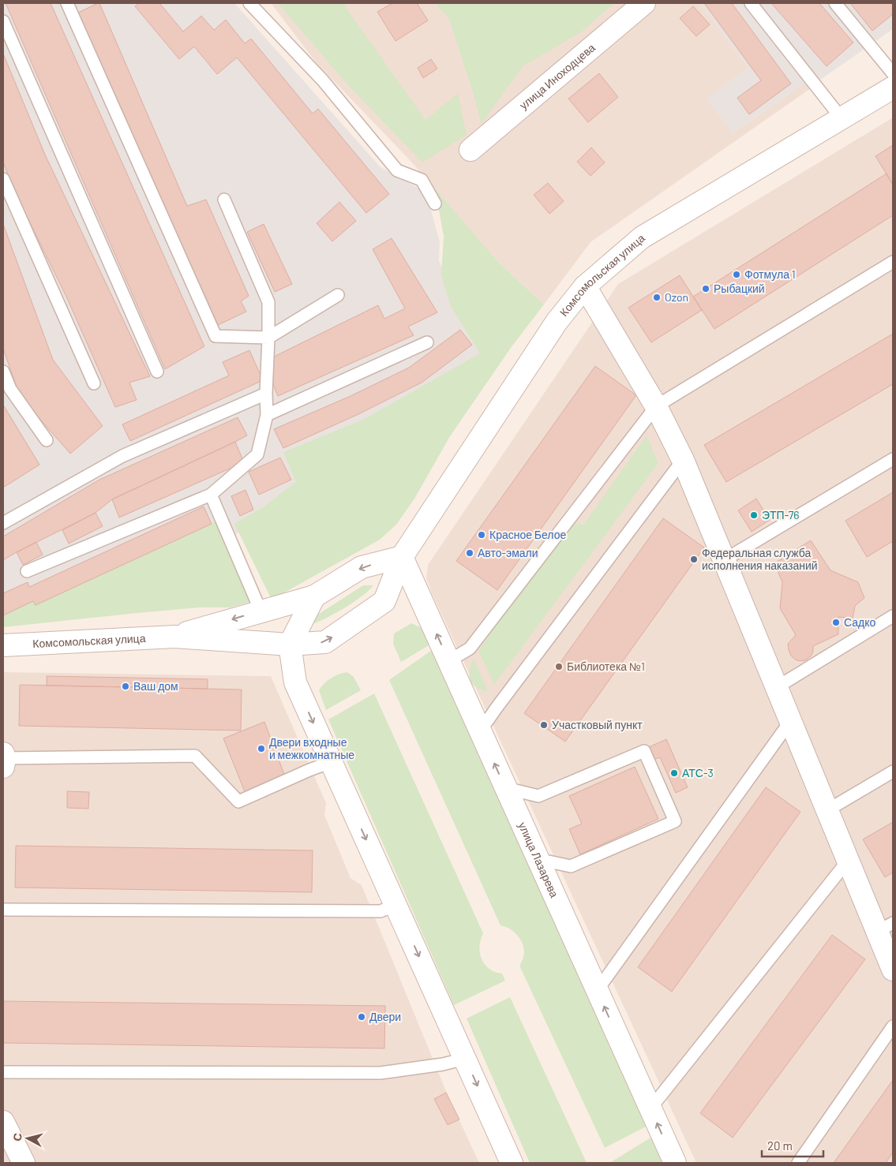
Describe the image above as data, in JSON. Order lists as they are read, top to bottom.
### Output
{
  "streets": {
    "main road": ["улица Иноходцева", "Комсомольская улица", "улица Лазарева"]
  },
  "crossings": [
    ["Комсомольская улица", "улица Лазарева"]
  ],
  "places": [
    "Фотмула 1",
    "Рыбацкий",
    "Ozon",
    "ЭТП-76",
    "Красное Белое",
    "Авто-эмали",
    "Федеральная служба исполнения наказаний",
    "Садко",
    "Библиотека №1",
    "Ваш дом",
    "Участковый пункт",
    "Двери входные и межкомнатные",
    "АТС-3",
    "Двери"
  ],
  "scale_bar": "20 m",
  "north": "left"
}
